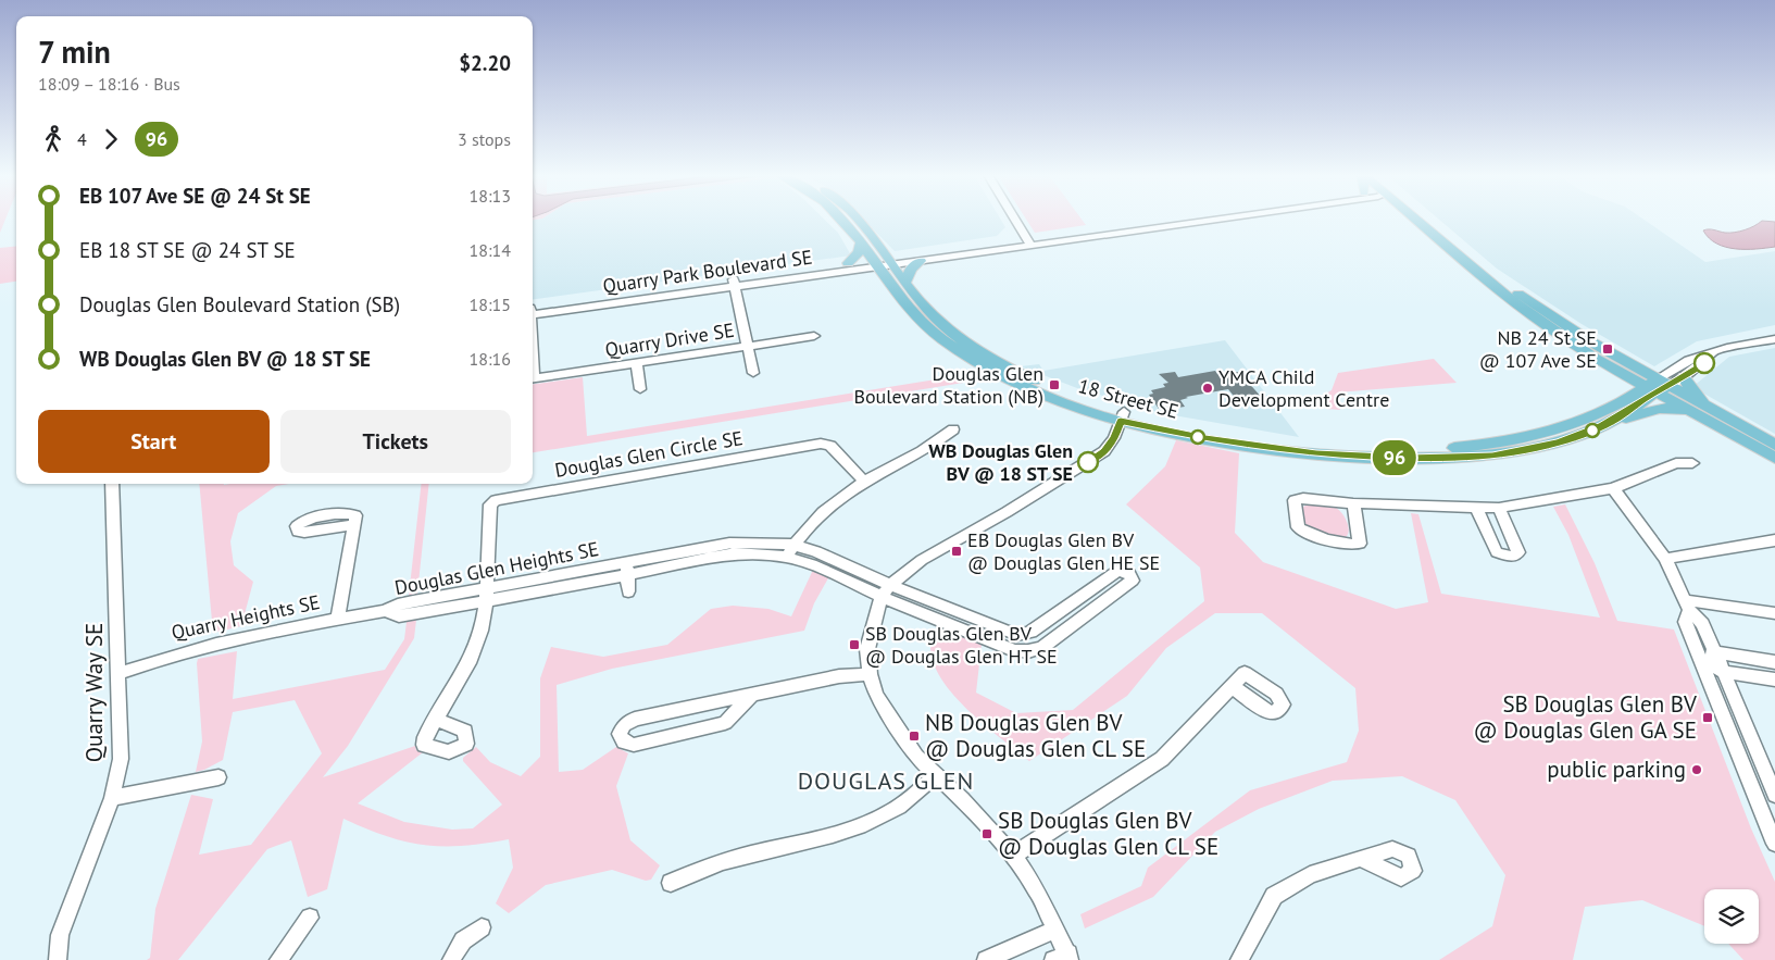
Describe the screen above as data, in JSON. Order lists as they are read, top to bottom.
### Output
{
  "streets": {
    "main road": ["18 Street SE"],
    "street": [
      "Quarry Park Boulevard SE",
      "Quarry Drive SE",
      "Douglas Glen Circle SE",
      "Douglas Glen Heights SE",
      "Quarry Heights SE",
      "Quarry Way SE"
    ]
  },
  "crossings": [
    ["Quarry Park Boulevard SE", "Quarry Drive SE"],
    ["Quarry Park Boulevard SE", "18 Street SE"],
    ["Douglas Glen Circle SE", "Douglas Glen Heights SE"],
    ["Douglas Glen Heights SE", "Quarry Heights SE"],
    ["Quarry Heights SE", "Quarry Way SE"]
  ],
  "districts": ["DOUGLAS GLEN"],
  "places": {
    "transit": [
      "NB 24 St SE @ 107 Ave SE",
      "Douglas Glen Boulevard Station (NB)",
      "EB Douglas Glen BV @ Douglas Glen HE SE",
      "SB Douglas Glen BV @ Douglas Glen HT SE",
      "SB Douglas Glen BV @ Douglas Glen GA SE",
      "NB Douglas Glen BV @ Douglas Glen CL SE",
      "SB Douglas Glen BV @ Douglas Glen CL SE"
    ],
    "other": ["YMCA Child Development Centre", "WB Douglas Glen BV @ 18 ST SE", "public parking"]
  },
  "lines": ["bus line 96"],
  "page": {
    "on_map": "96",
    "heading": ["7 min", "18:09 – 18:16 · Bus", "$2.20"],
    "legs": ["4", "96", "3 stops"],
    "list": [
      {
        "name": "EB 107 Ave SE @ 24 St SE",
        "value": "18:13"
      },
      {
        "name": "EB 18 ST SE @ 24 ST SE",
        "value": "18:14"
      },
      {
        "name": "Douglas Glen Boulevard Station (SB)",
        "value": "18:15"
      },
      {
        "name": "WB Douglas Glen BV @ 18 ST SE",
        "value": "18:16"
      }
    ],
    "buttons": ["Start", "Tickets"]
  }
}
